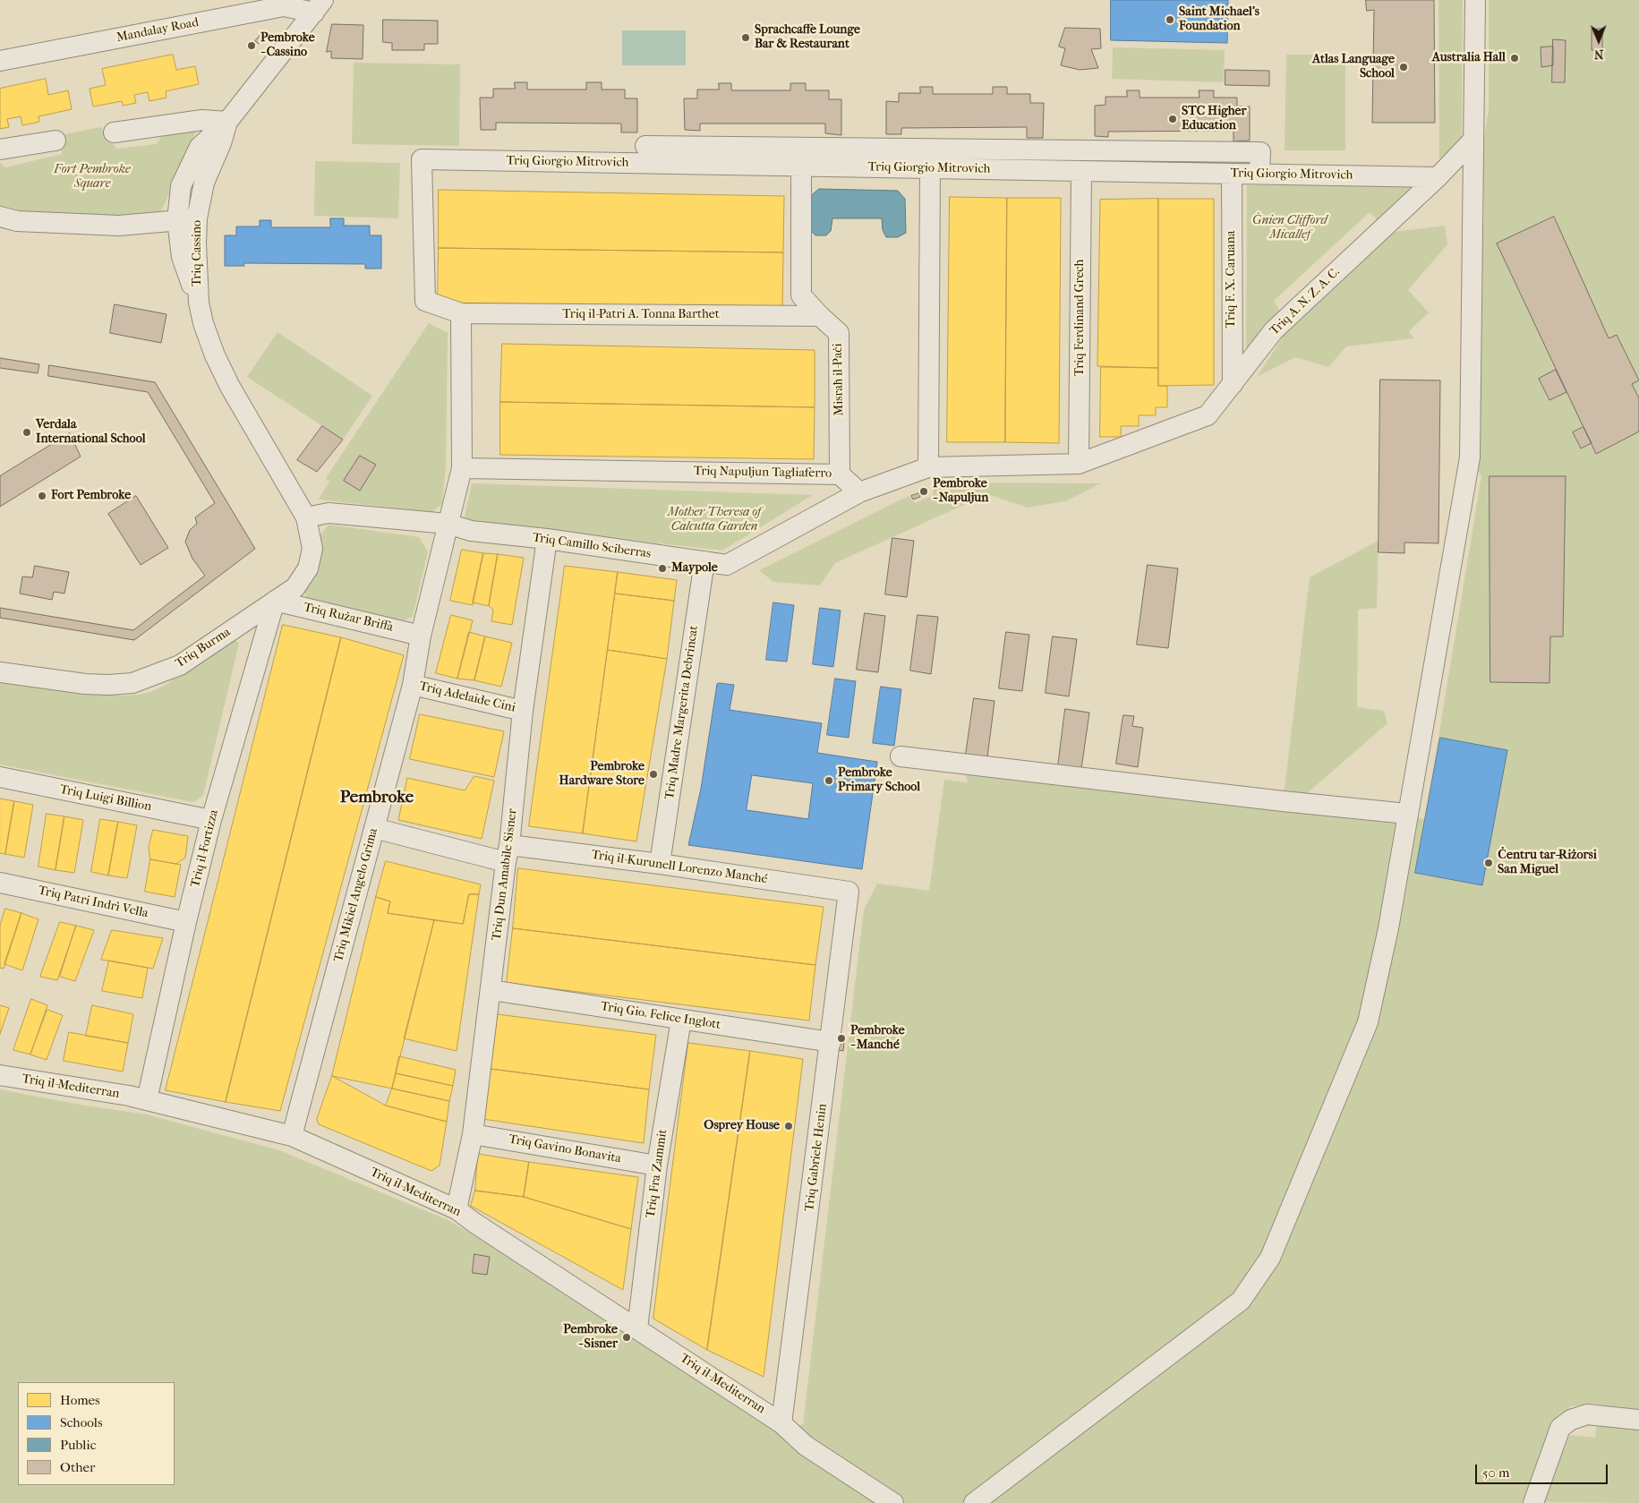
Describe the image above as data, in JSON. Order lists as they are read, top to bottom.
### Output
{
  "streets": {
    "street": [
      "Mandalay Road",
      "Triq Giorgio Mitrovich",
      "Triq Cassino",
      "Triq F. X. Caruana",
      "Triq A. N. Z. A. C.",
      "Triq il-Patri A. Tonna Barthet",
      "Triq Ferdinand Grech",
      "Misraħ il-Paċi",
      "Triq Napuljun Tagliaferro",
      "Triq Camillo Sciberras",
      "Triq Rużar Briffa",
      "Triq Burma",
      "Triq Adelaide Cini",
      "Triq Madre Margerita Debrincat",
      "Triq Luigi Billion",
      "Triq il-Fortizza",
      "Triq il-Kurunell Lorenzo Manché",
      "Triq Dun Amabile Sisner",
      "Triq Mikiel Angelo Grima",
      "Triq Patri Indrì Vella",
      "Triq Gio. Felice Inglott",
      "Triq il-Mediterran",
      "Triq Gavino Bonavita",
      "Triq Gabriele Henin",
      "Triq Fra Zammit"
    ]
  },
  "crossings": [
    ["Triq Giorgio Mitrovich", "Triq F. X. Caruana"],
    ["Triq Giorgio Mitrovich", "Triq A. N. Z. A. C."],
    ["Triq Giorgio Mitrovich", "Triq il-Patri A. Tonna Barthet"],
    ["Triq Giorgio Mitrovich", "Triq Ferdinand Grech"],
    ["Triq Giorgio Mitrovich", "Misraħ il-Paċi"],
    ["Triq Cassino", "Triq Camillo Sciberras"],
    ["Triq Cassino", "Triq Burma"],
    ["Triq F. X. Caruana", "Triq A. N. Z. A. C."],
    ["Triq A. N. Z. A. C.", "Triq Ferdinand Grech"],
    ["Triq il-Patri A. Tonna Barthet", "Misraħ il-Paċi"],
    ["Triq il-Patri A. Tonna Barthet", "Triq Mikiel Angelo Grima"],
    ["Misraħ il-Paċi", "Triq Napuljun Tagliaferro"],
    ["Triq Napuljun Tagliaferro", "Triq Camillo Sciberras"],
    ["Triq Napuljun Tagliaferro", "Triq Mikiel Angelo Grima"],
    ["Triq Camillo Sciberras", "Triq Burma"],
    ["Triq Camillo Sciberras", "Triq Madre Margerita Debrincat"],
    ["Triq Camillo Sciberras", "Triq Dun Amabile Sisner"],
    ["Triq Camillo Sciberras", "Triq Mikiel Angelo Grima"],
    ["Triq Rużar Briffa", "Triq Burma"],
    ["Triq Rużar Briffa", "Triq il-Fortizza"],
    ["Triq Rużar Briffa", "Triq Mikiel Angelo Grima"],
    ["Triq Burma", "Triq il-Fortizza"],
    ["Triq Adelaide Cini", "Triq Dun Amabile Sisner"],
    ["Triq Adelaide Cini", "Triq Mikiel Angelo Grima"],
    ["Triq Madre Margerita Debrincat", "Triq il-Kurunell Lorenzo Manché"],
    ["Triq Luigi Billion", "Triq il-Fortizza"],
    ["Triq il-Fortizza", "Triq Patri Indrì Vella"],
    ["Triq il-Fortizza", "Triq il-Mediterran"],
    ["Triq il-Kurunell Lorenzo Manché", "Triq Dun Amabile Sisner"],
    ["Triq il-Kurunell Lorenzo Manché", "Triq Mikiel Angelo Grima"],
    ["Triq il-Kurunell Lorenzo Manché", "Triq Gabriele Henin"],
    ["Triq Dun Amabile Sisner", "Triq Gio. Felice Inglott"],
    ["Triq Dun Amabile Sisner", "Triq il-Mediterran"],
    ["Triq Dun Amabile Sisner", "Triq Gavino Bonavita"],
    ["Triq Mikiel Angelo Grima", "Triq il-Mediterran"],
    ["Triq Gio. Felice Inglott", "Triq Gabriele Henin"],
    ["Triq Gio. Felice Inglott", "Triq Fra Zammit"],
    ["Triq il-Mediterran", "Triq Gabriele Henin"],
    ["Triq il-Mediterran", "Triq Fra Zammit"],
    ["Triq Gavino Bonavita", "Triq Fra Zammit"]
  ],
  "districts": ["Pembroke"],
  "parks": ["Fort Pembroke Square", "Ġnien Clifford Micallef", "Mother Theresa of Calcutta Garden"],
  "places": [
    "Saint Michael's Foundation",
    "Sprachcaffe Lounge Bar & Restaurant",
    "Pembroke - Cassino",
    "Australia Hall",
    "Atlas Language School",
    "STC Higher Education",
    "Verdala International School",
    "Pembroke - Napuljun",
    "Fort Pembroke",
    "Maypole",
    "Pembroke Hardware Store",
    "Pembroke Primary School",
    "Ċentru tar-Riżorsi San Miguel",
    "Pembroke - Manché",
    "Osprey House",
    "Pembroke - Sisner"
  ],
  "legend": [
    "Homes",
    "Schools",
    "Public",
    "Other"
  ],
  "scale_bar": "50 m",
  "north": "bottom"
}
